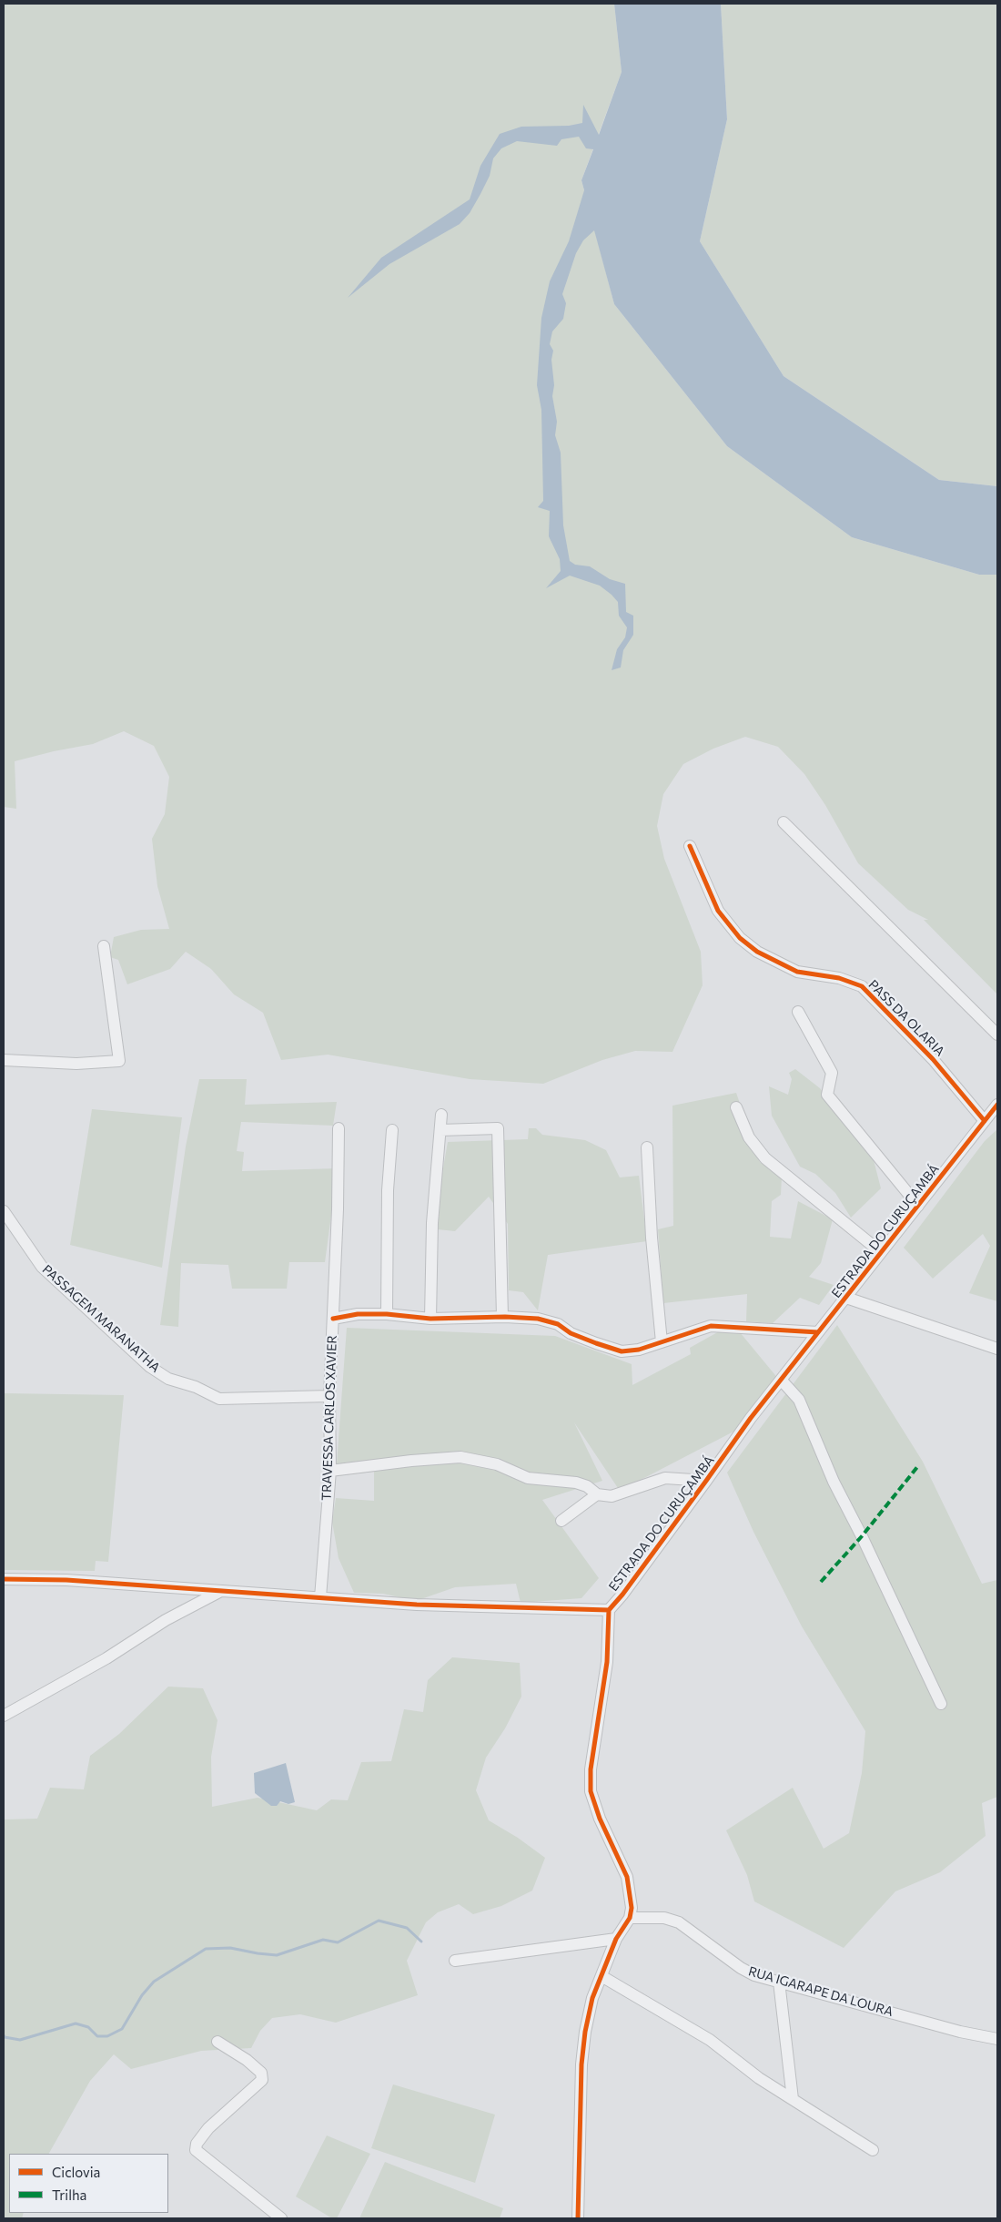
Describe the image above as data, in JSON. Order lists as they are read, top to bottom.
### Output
{
  "streets": {
    "street": [
      "PASS DA OLARIA",
      "ESTRADA DO CURUÇAMBÁ",
      "PASSAGEM MARANATHA",
      "TRAVESSA CARLOS XAVIER",
      "RUA IGARAPE DA LOURA"
    ]
  },
  "crossings": [
    ["PASS DA OLARIA", "ESTRADA DO CURUÇAMBÁ"],
    ["ESTRADA DO CURUÇAMBÁ", "RUA IGARAPE DA LOURA"],
    ["PASSAGEM MARANATHA", "TRAVESSA CARLOS XAVIER"]
  ],
  "legend": ["Ciclovia", "Trilha"]
}
